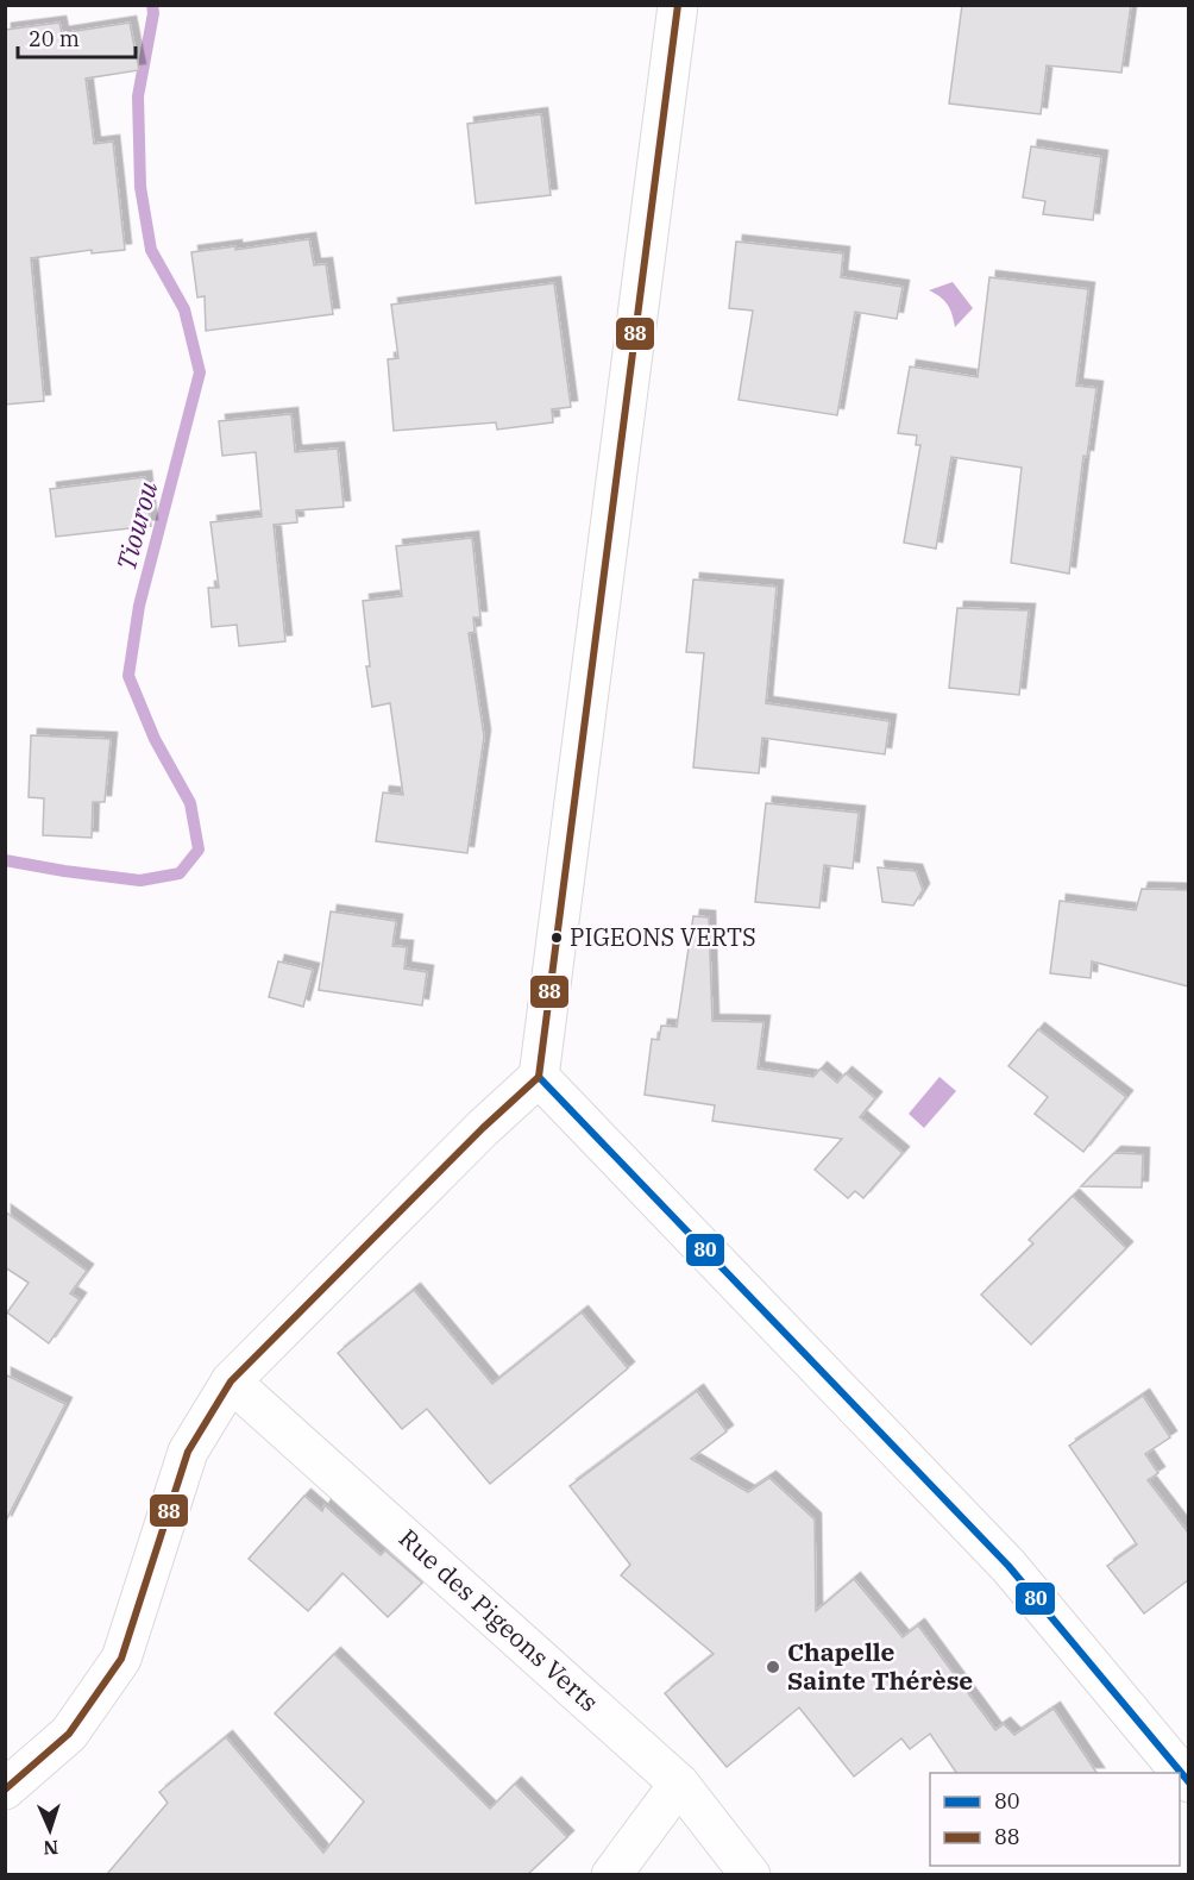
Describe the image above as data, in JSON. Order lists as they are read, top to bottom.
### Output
{
  "streets": {
    "street": ["Rue des Pigeons Verts"]
  },
  "water": ["Tiourou"],
  "places": ["PIGEONS VERTS", "Chapelle Sainte Thérèse"],
  "lines": ["transit line 88", "transit line 80"],
  "legend": ["80", "88"],
  "scale_bar": "20 m",
  "north": "bottom"
}
